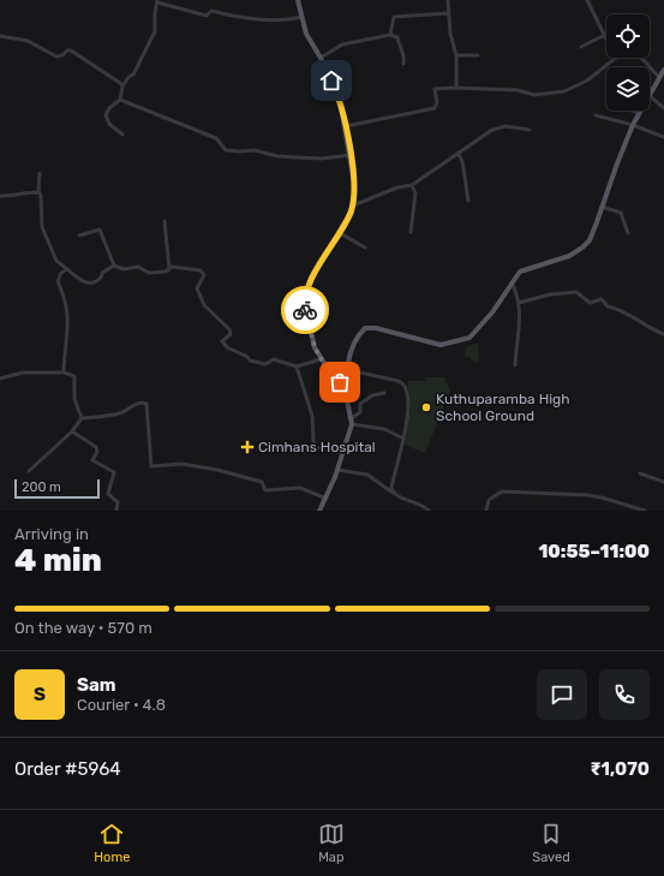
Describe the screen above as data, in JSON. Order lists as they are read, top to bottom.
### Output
{
  "places": {
    "other": ["Kuthuparamba High School Ground"],
    "health": ["Cimhans Hospital"]
  },
  "scale_bar": "200 m",
  "page": {
    "scale": "200 m",
    "heading": ["4 min", "Arriving in", "10:55–11:00"],
    "panel": [
      "Sam",
      "Courier · 4.8",
      "Order #5964",
      "₹1,070"
    ],
    "bar": "On the way · 570 m",
    "round": "S",
    "tabs": ["Home", "Map", "Saved"]
  }
}
